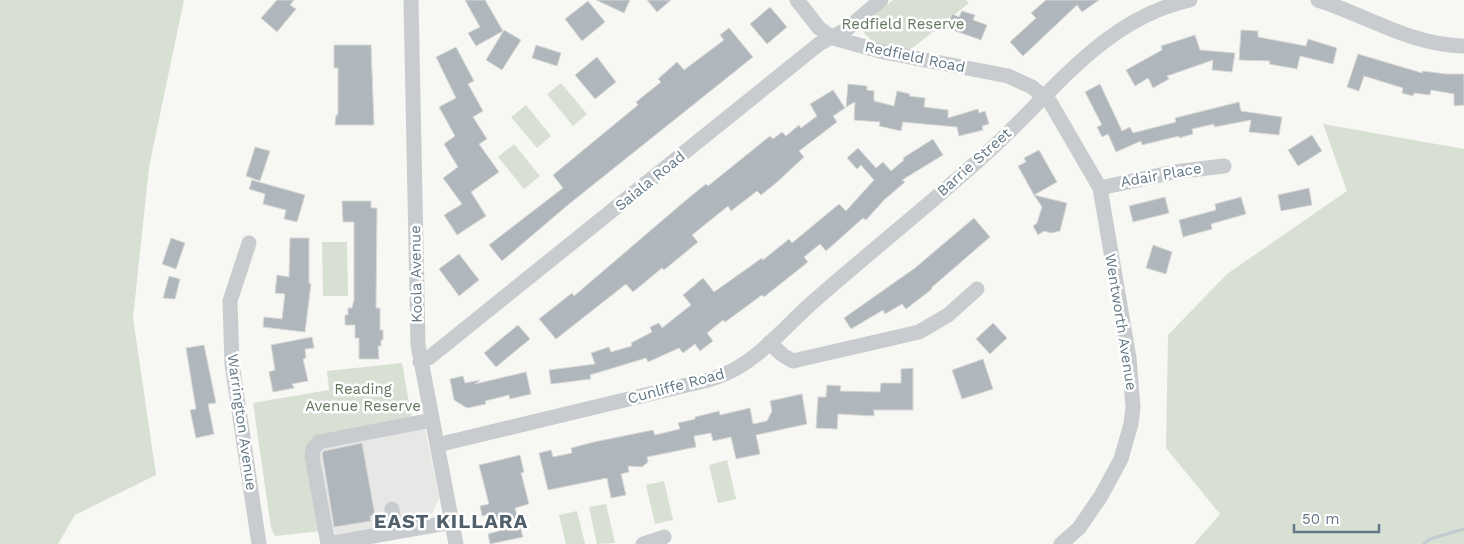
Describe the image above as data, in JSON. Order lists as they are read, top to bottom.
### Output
{
  "streets": {
    "street": [
      "Redfield Road",
      "Barrie Street",
      "Adair Place",
      "Saiala Road",
      "Koola Avenue",
      "Wentworth Avenue",
      "Cunliffe Road",
      "Warrington Avenue"
    ]
  },
  "crossings": [
    ["Redfield Road", "Barrie Street"],
    ["Redfield Road", "Saiala Road"],
    ["Redfield Road", "Wentworth Avenue"],
    ["Barrie Street", "Wentworth Avenue"],
    ["Barrie Street", "Cunliffe Road"],
    ["Adair Place", "Wentworth Avenue"],
    ["Saiala Road", "Koola Avenue"],
    ["Koola Avenue", "Cunliffe Road"]
  ],
  "districts": ["EAST KILLARA"],
  "parks": ["Redfield Reserve", "Reading Avenue Reserve"],
  "scale_bar": "50 m"
}
